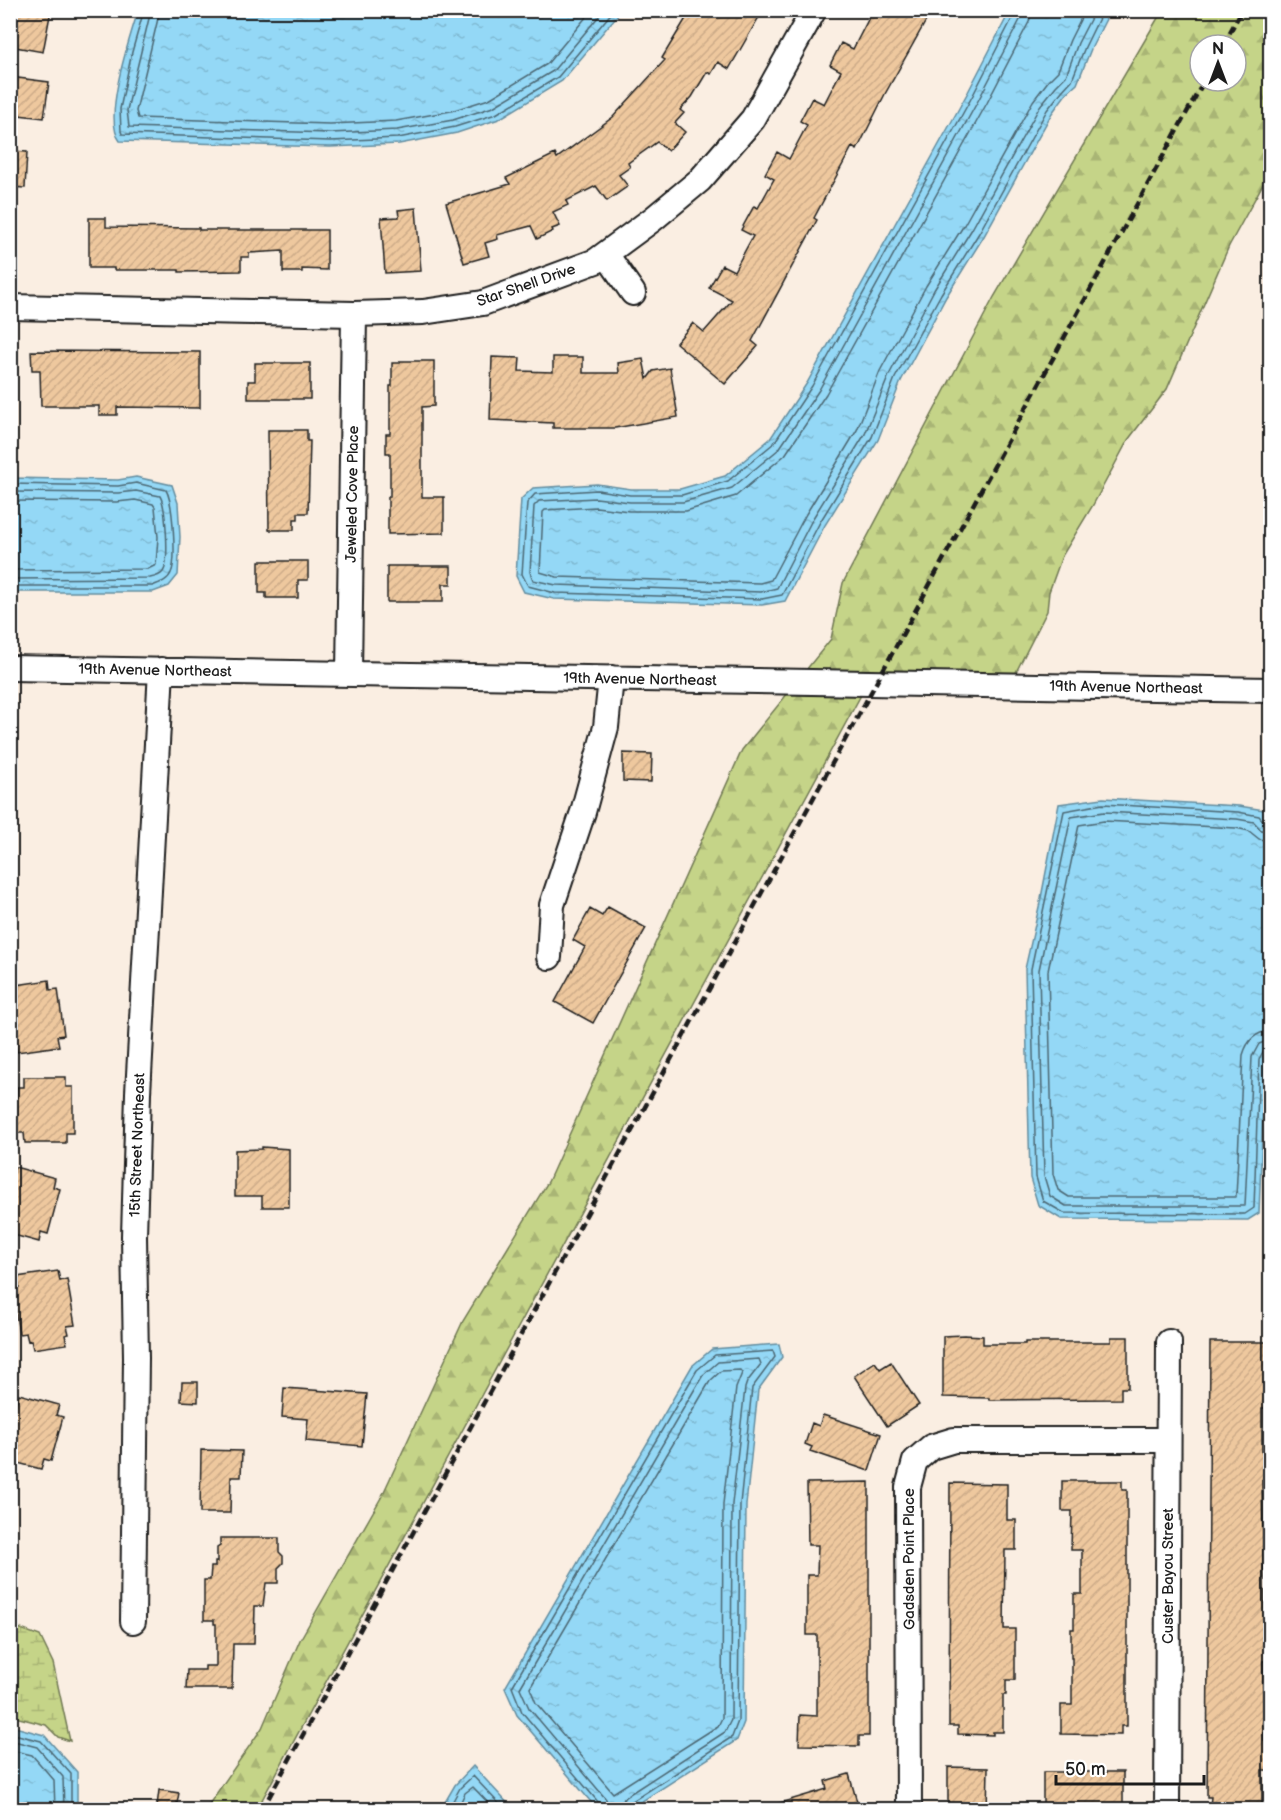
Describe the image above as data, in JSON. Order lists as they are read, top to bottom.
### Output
{
  "streets": {
    "street": [
      "Star Shell Drive",
      "Jeweled Cove Place",
      "19th Avenue Northeast",
      "15th Street Northeast",
      "Gadsden Point Place",
      "Custer Bayou Street"
    ]
  },
  "crossings": [
    ["Star Shell Drive", "Jeweled Cove Place"],
    ["Jeweled Cove Place", "19th Avenue Northeast"],
    ["19th Avenue Northeast", "15th Street Northeast"],
    ["Gadsden Point Place", "Custer Bayou Street"]
  ],
  "scale_bar": "50 m",
  "north": "top"
}
